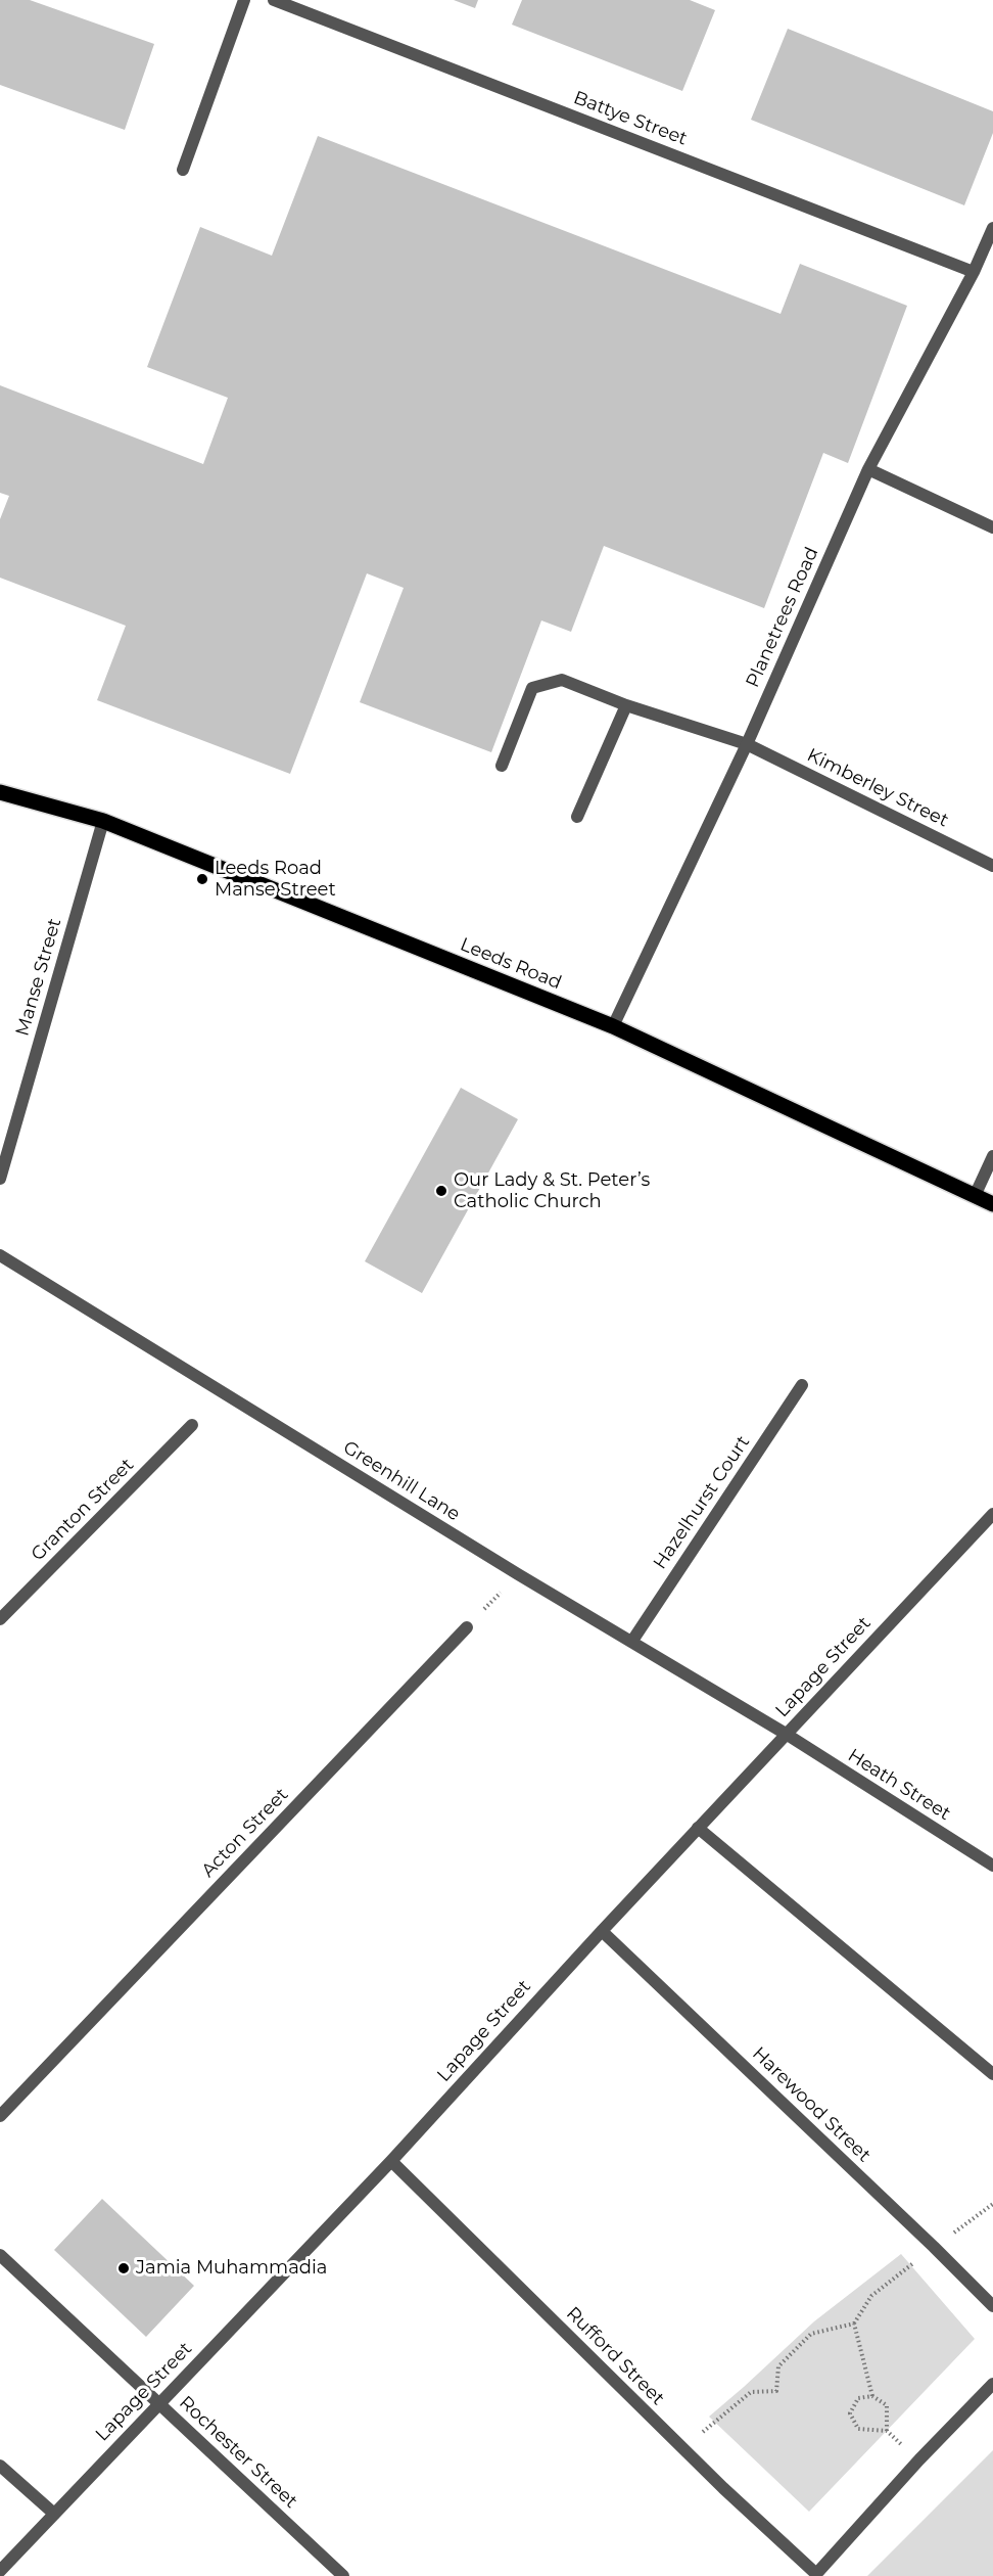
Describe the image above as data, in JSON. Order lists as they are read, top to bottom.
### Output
{
  "streets": {
    "main road": ["Leeds Road"],
    "street": [
      "Battye Street",
      "Planetrees Road",
      "Kimberley Street",
      "Manse Street",
      "Greenhill Lane",
      "Hazelhurst Court",
      "Granton Street",
      "Lapage Street",
      "Heath Street",
      "Acton Street",
      "Harewood Street",
      "Rufford Street",
      "Rochester Street"
    ]
  },
  "crossings": [
    ["Battye Street", "Planetrees Road"],
    ["Planetrees Road", "Kimberley Street"],
    ["Planetrees Road", "Leeds Road"],
    ["Leeds Road", "Manse Street"],
    ["Greenhill Lane", "Hazelhurst Court"],
    ["Greenhill Lane", "Lapage Street"],
    ["Greenhill Lane", "Heath Street"],
    ["Lapage Street", "Heath Street"],
    ["Lapage Street", "Harewood Street"],
    ["Lapage Street", "Rufford Street"],
    ["Lapage Street", "Rochester Street"]
  ],
  "places": ["Leeds Road Manse Street", "Our Lady & St. Peter’s Catholic Church", "Jamia Muhammadia"]
}
